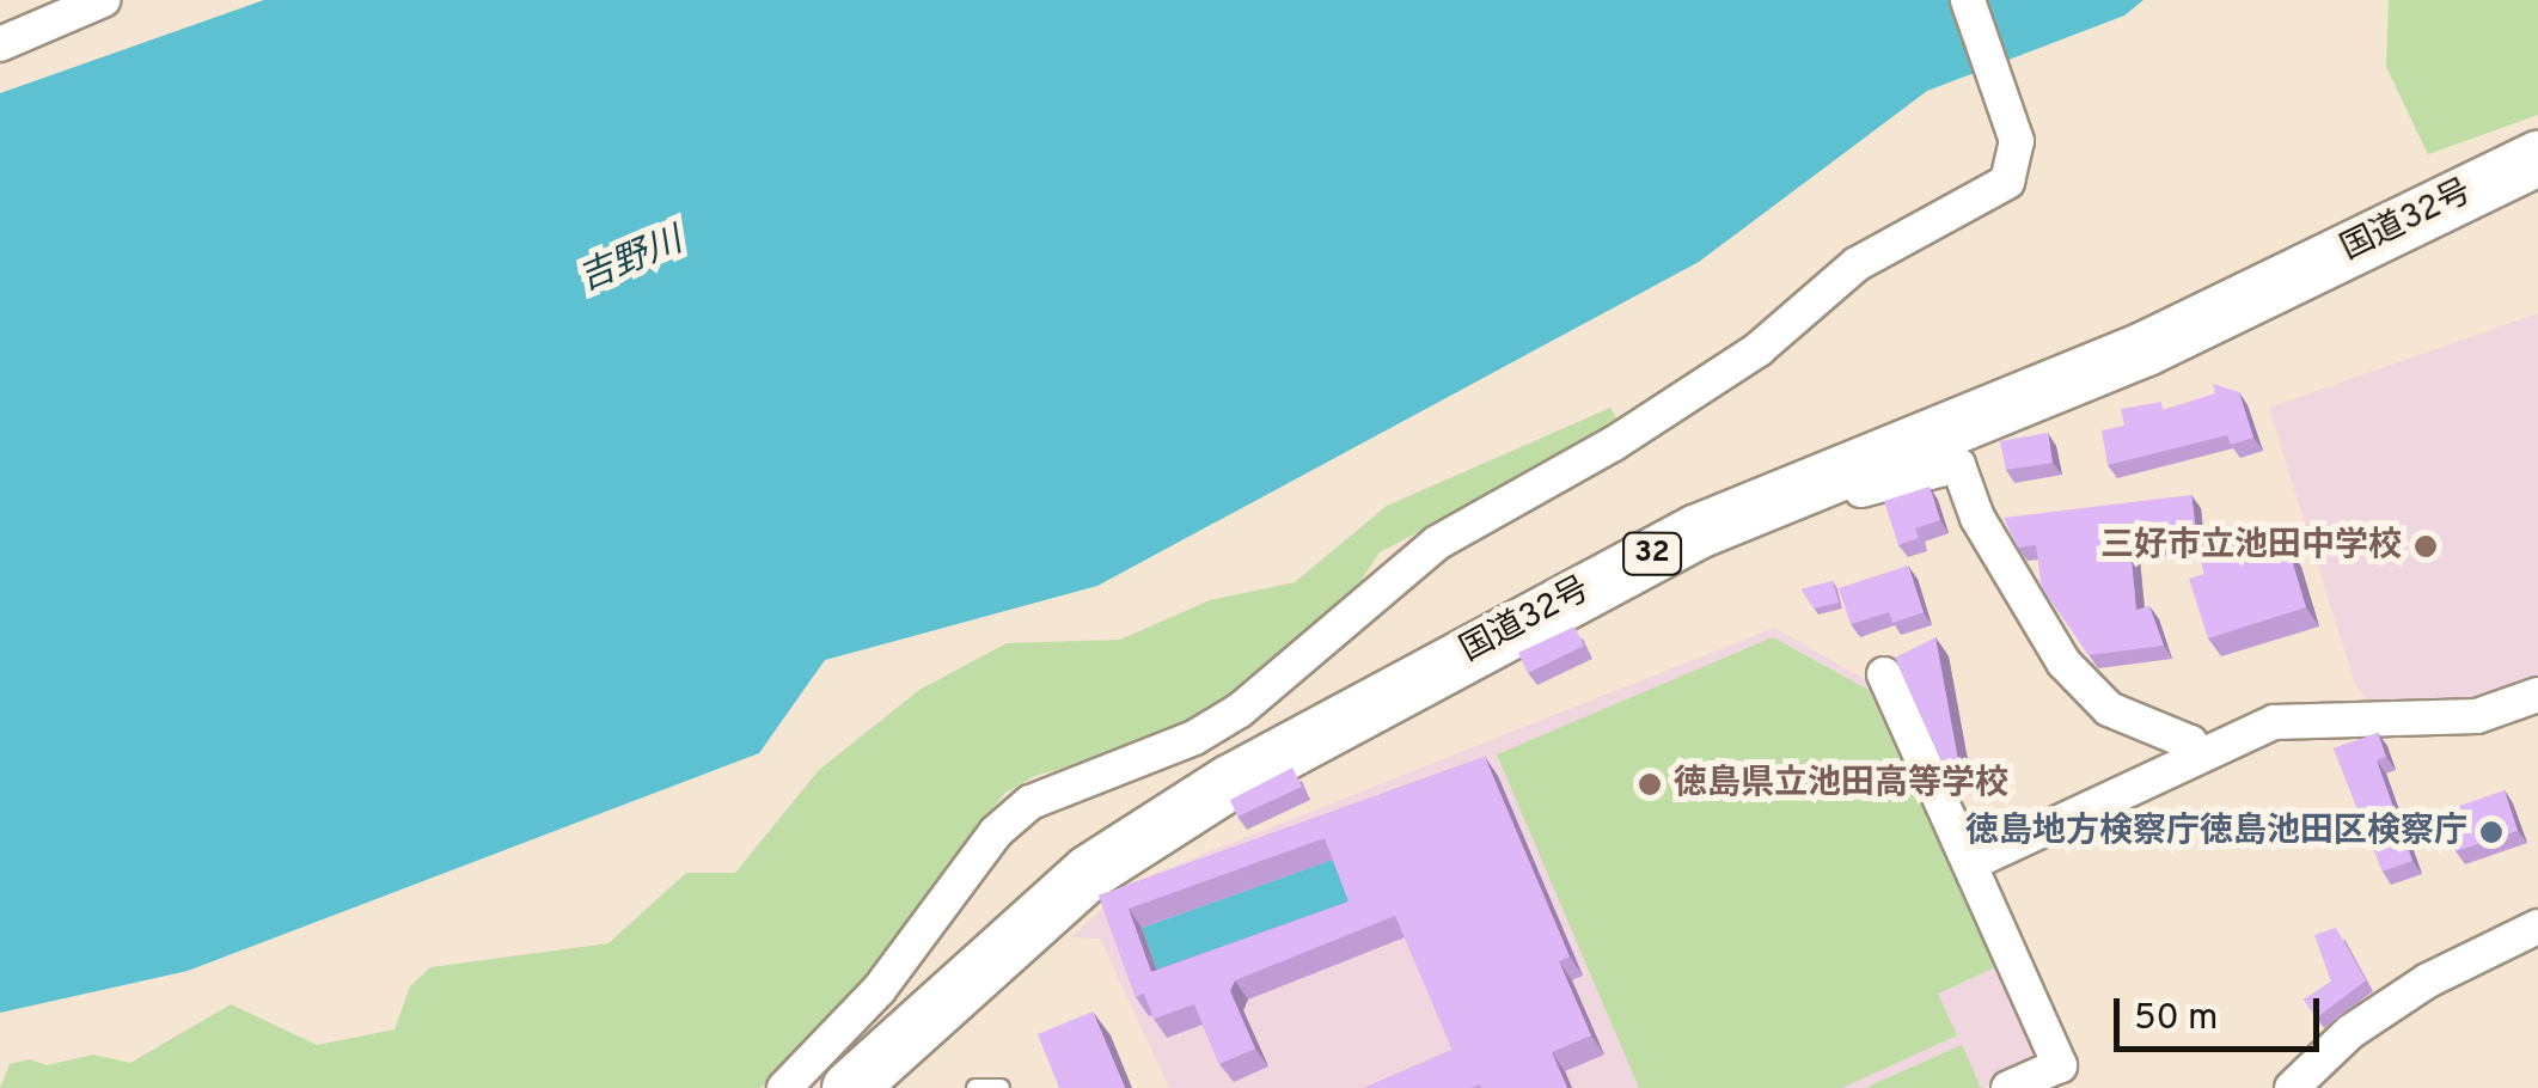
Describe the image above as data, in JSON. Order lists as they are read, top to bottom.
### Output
{
  "streets": {
    "highway": ["国道32号", "32"]
  },
  "water": ["吉野川"],
  "places": ["三好市立池田中学校", "徳島県立池田高等学校", "徳島地方検察庁徳島池田区検察庁"],
  "scale_bar": "50 m"
}
